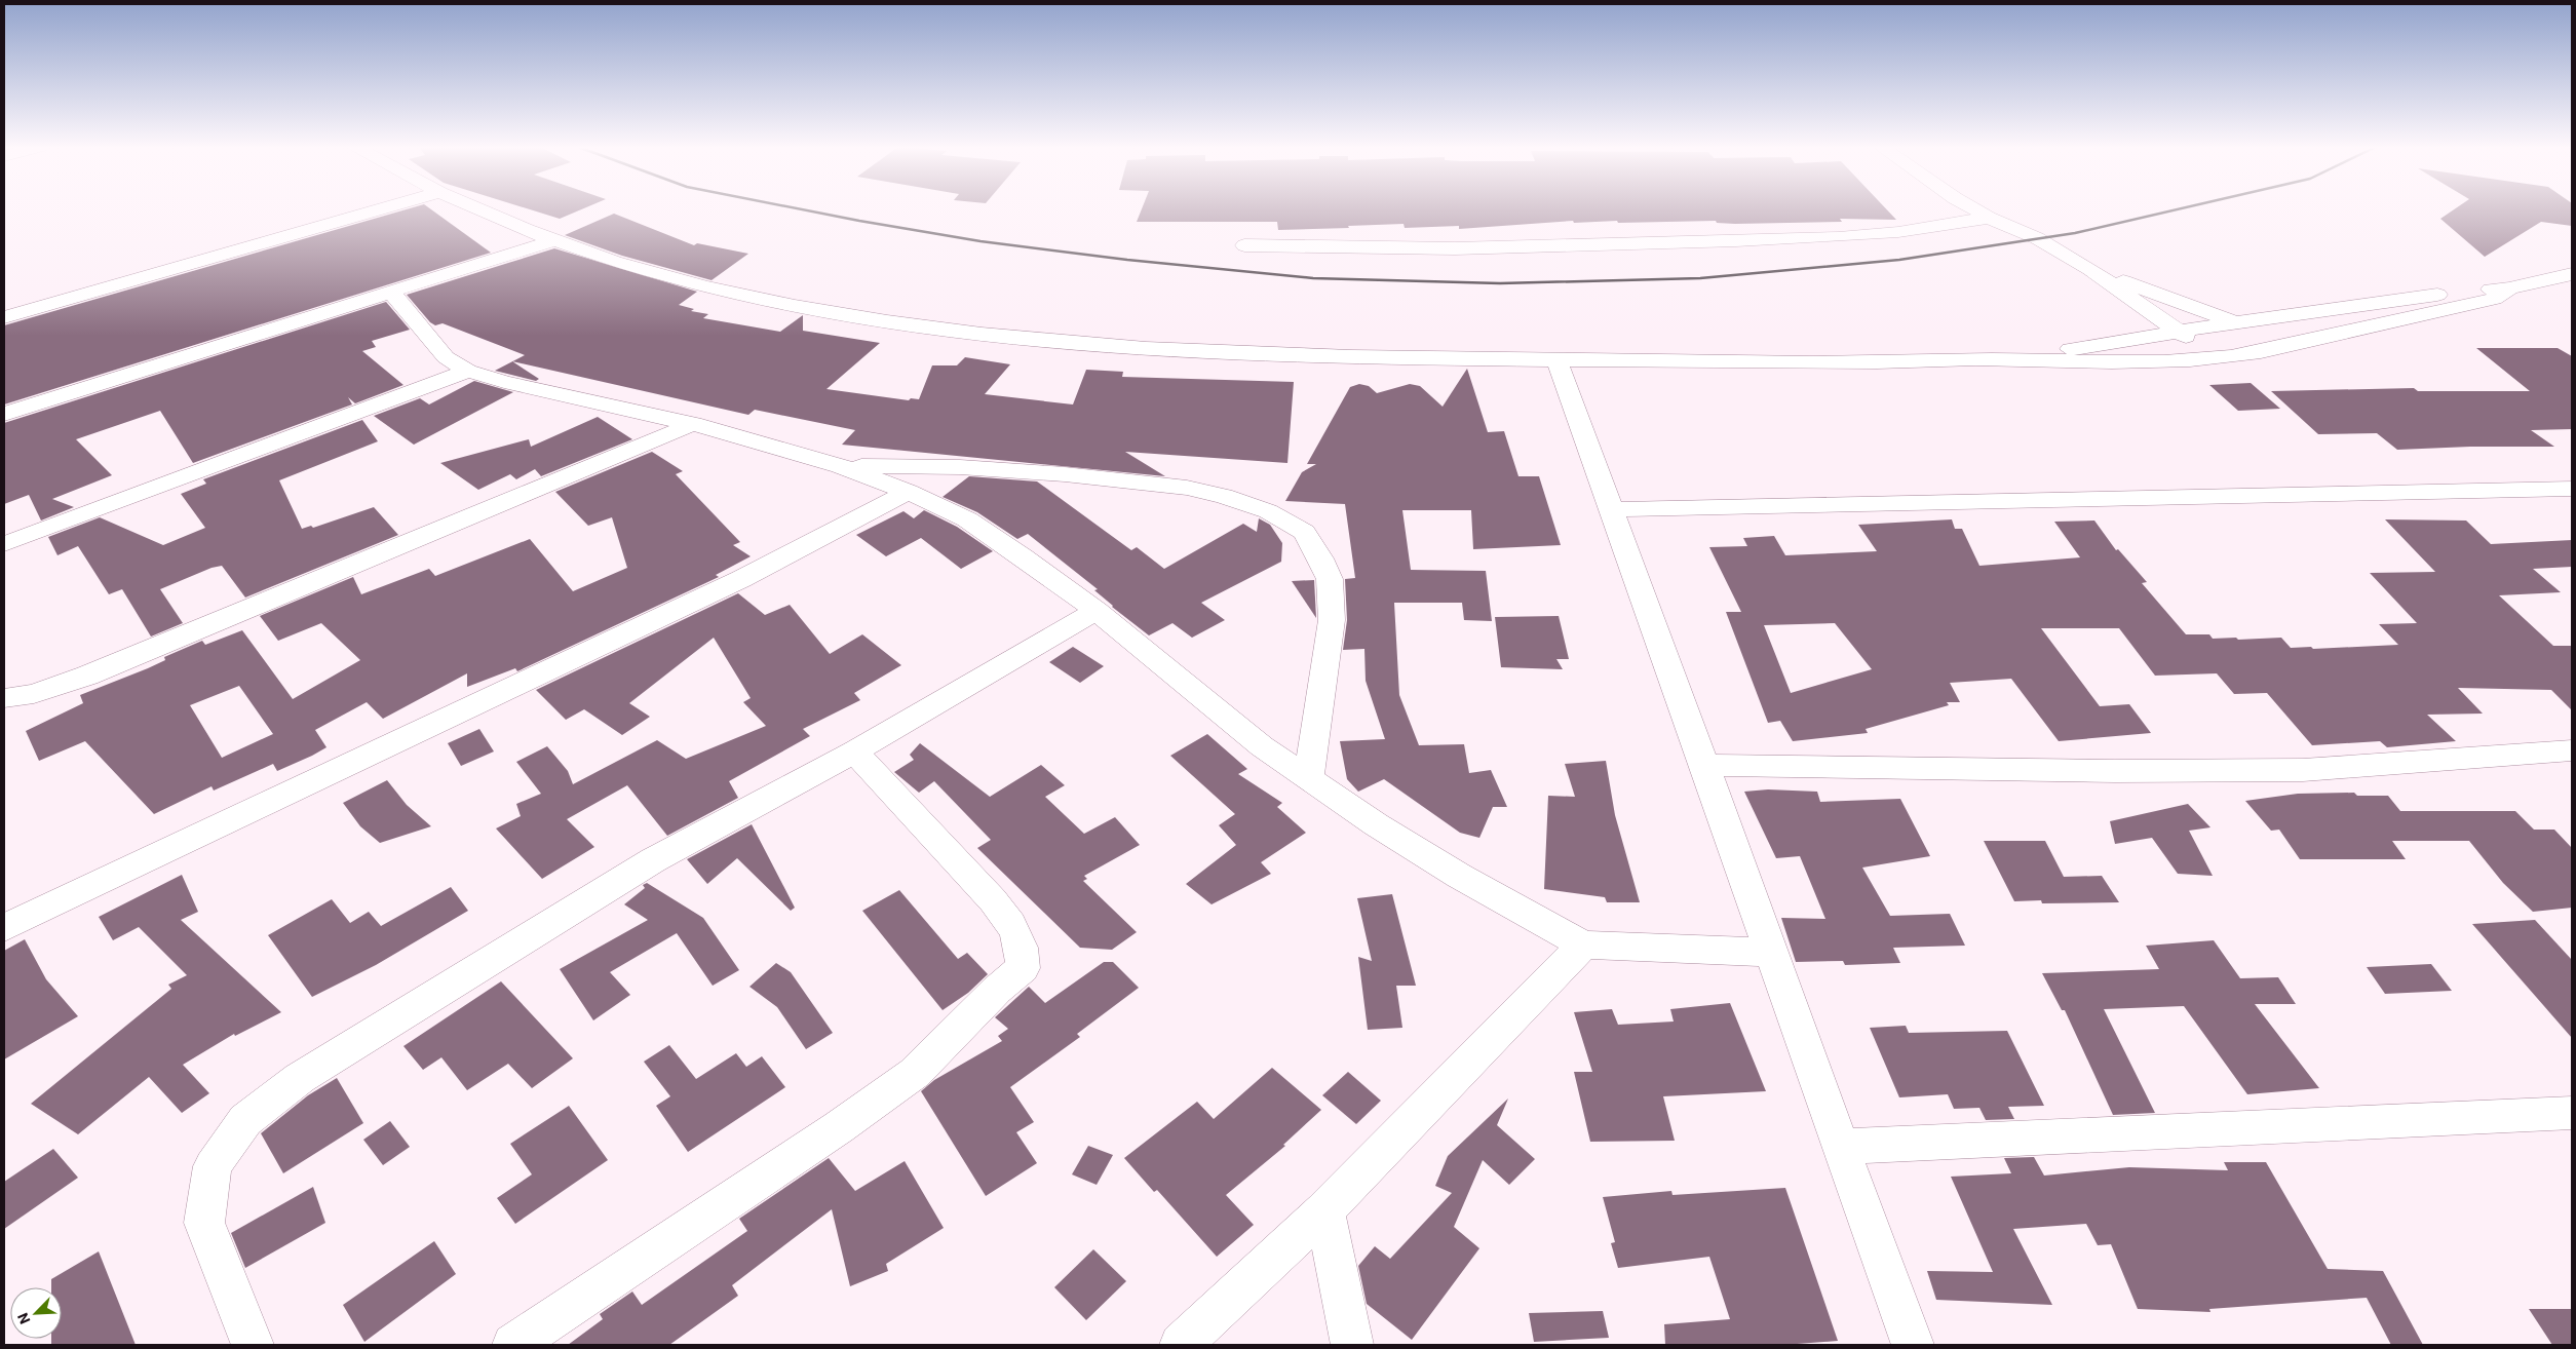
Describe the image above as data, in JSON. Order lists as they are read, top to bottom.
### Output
{
  "north": "bottom left"
}
